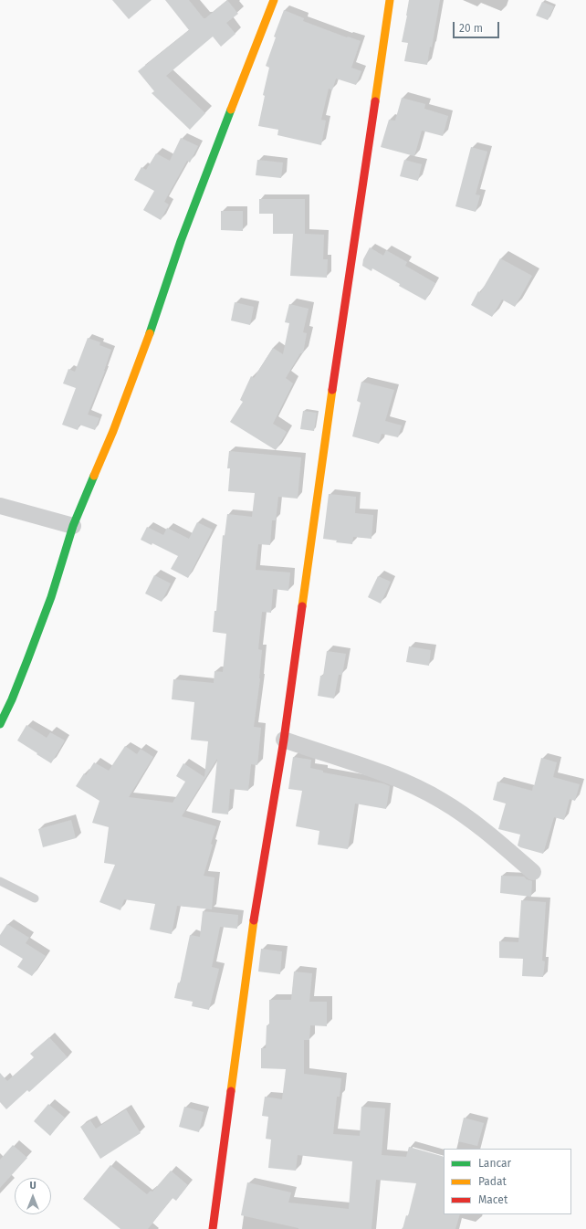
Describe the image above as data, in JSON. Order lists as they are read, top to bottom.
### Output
{
  "legend": ["Lancar", "Padat", "Macet"],
  "scale_bar": "20 m",
  "north": "top"
}
